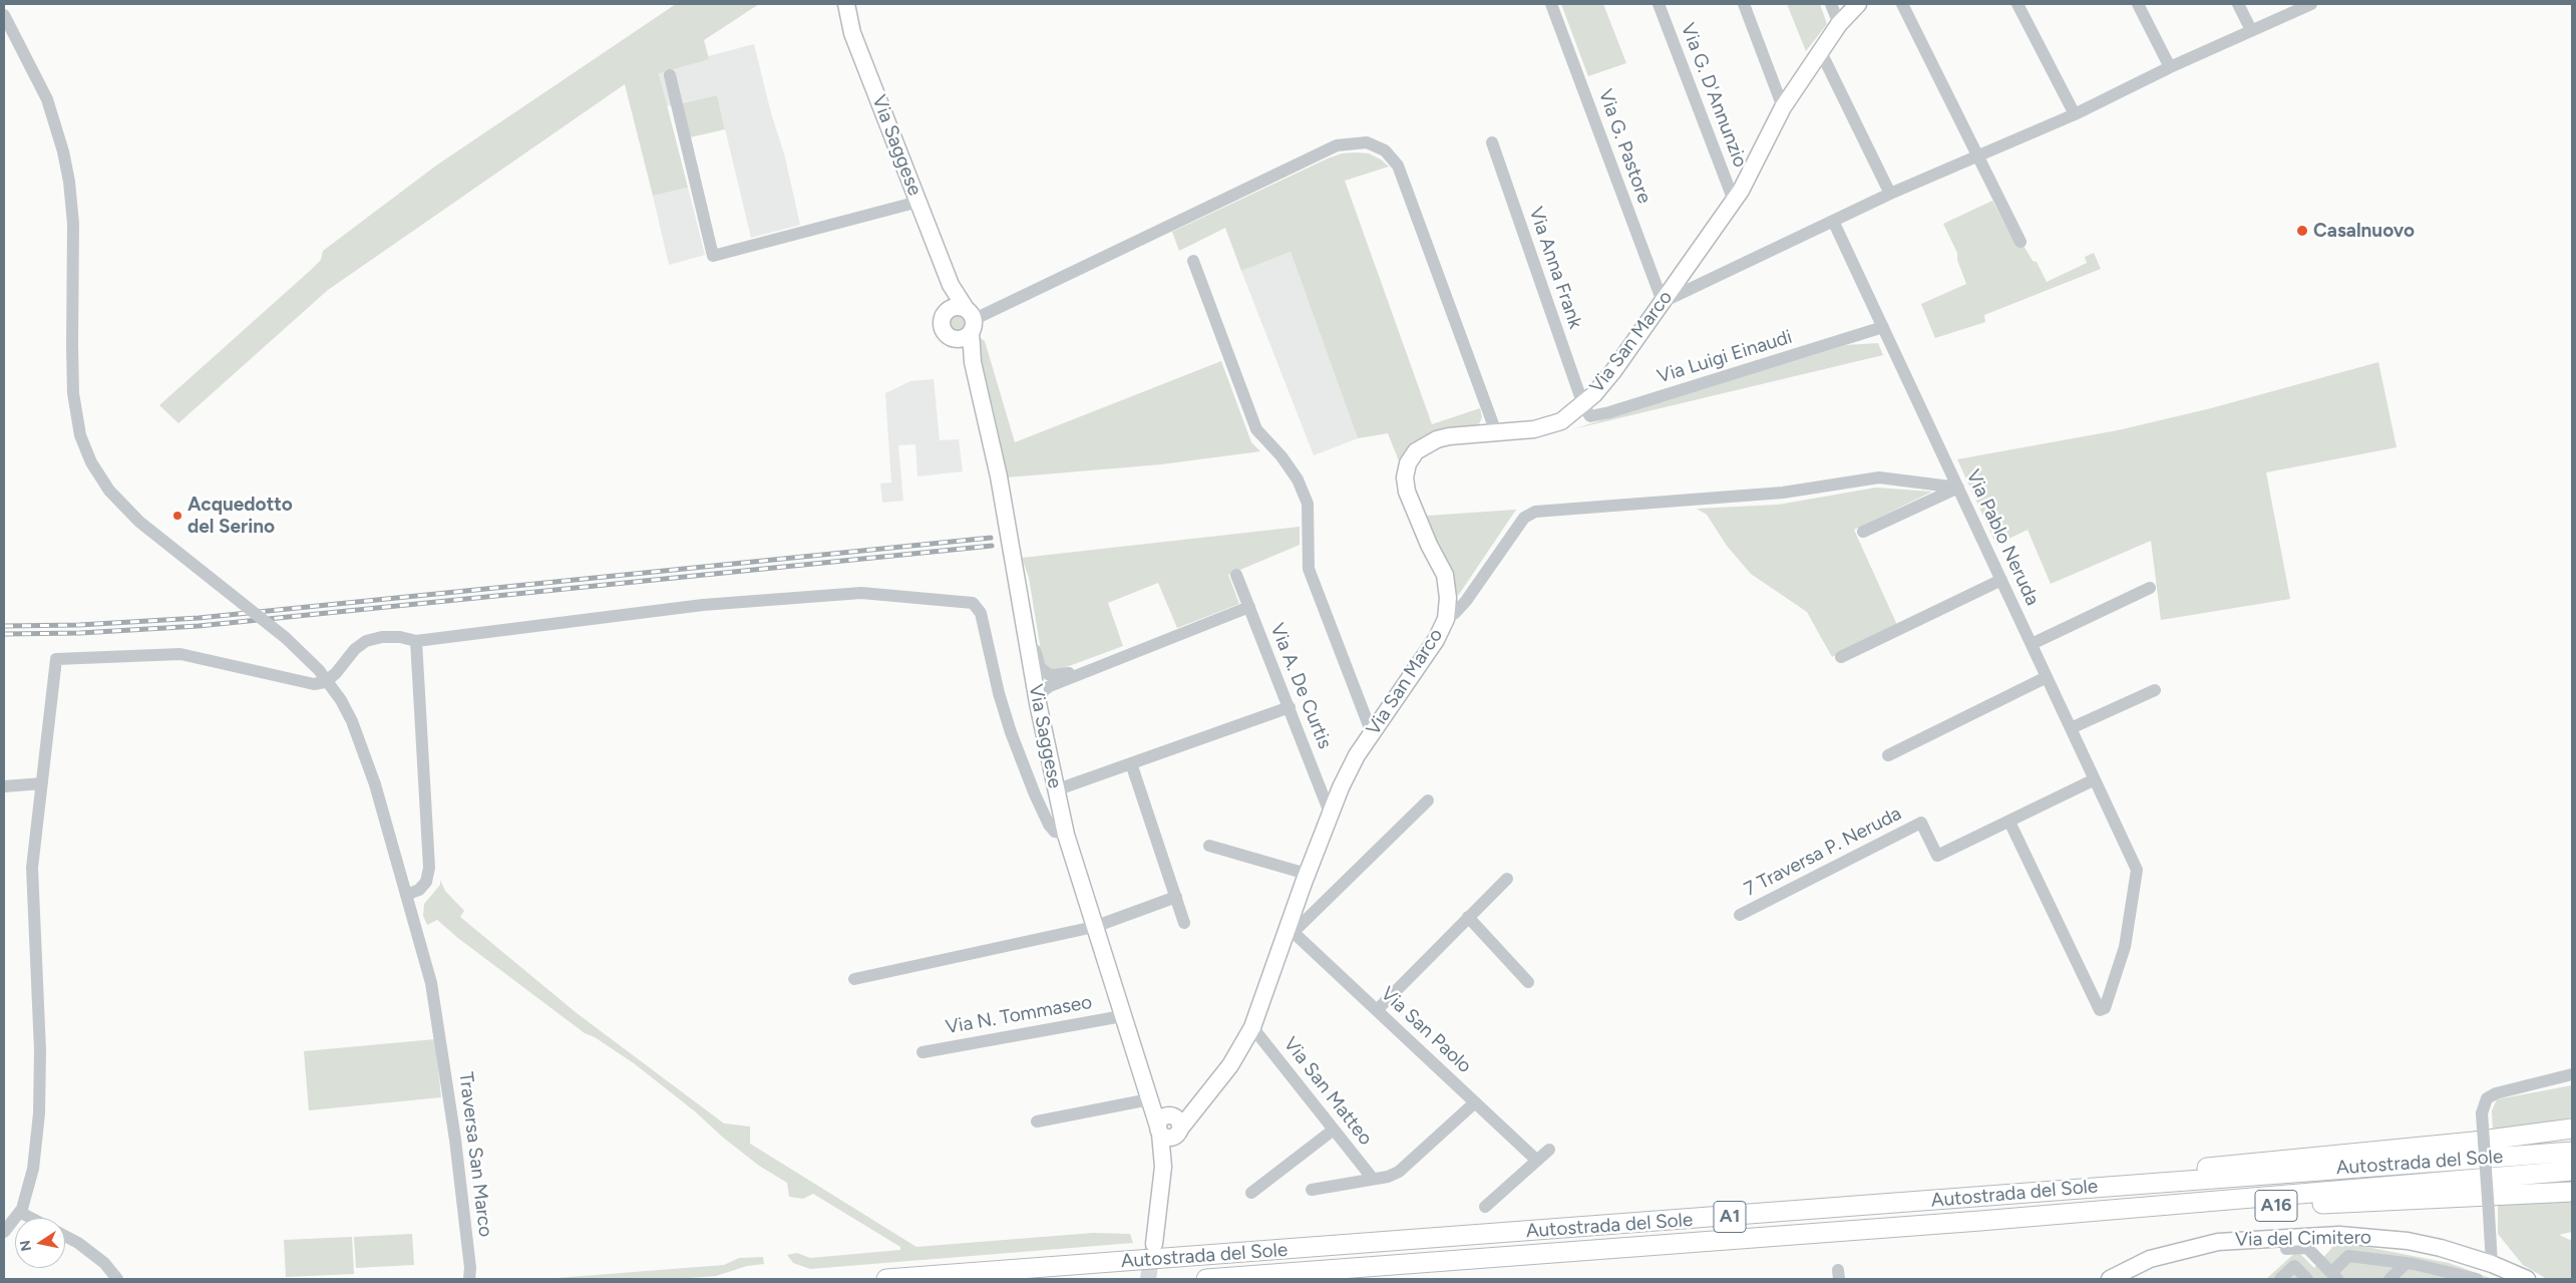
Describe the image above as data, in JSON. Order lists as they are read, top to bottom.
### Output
{
  "streets": {
    "highway": ["Autostrada del Sole", "A16", "A1"],
    "main road": ["Via Saggese", "Via San Marco", "Via del Cimitero"],
    "street": [
      "Via G. D'Annunzio",
      "Via G. Pastore",
      "Via Anna Frank",
      "Via Luigi Einaudi",
      "Via Pablo Neruda",
      "Via A. De Curtis",
      "7 Traversa P. Neruda",
      "Via N. Tommaseo",
      "Via San Paolo",
      "Via San Matteo",
      "Traversa San Marco"
    ]
  },
  "crossings": [
    ["Via G. D'Annunzio", "Via San Marco"],
    ["Via Saggese", "Via San Marco"],
    ["Via Saggese", "Via N. Tommaseo"],
    ["Via G. Pastore", "Via San Marco"],
    ["Via Anna Frank", "Via San Marco"],
    ["Via Anna Frank", "Via Luigi Einaudi"],
    ["Via San Marco", "Via Luigi Einaudi"],
    ["Via San Marco", "Via A. De Curtis"],
    ["Via San Marco", "Via San Paolo"],
    ["Via San Marco", "Via San Matteo"],
    ["Via Luigi Einaudi", "Via Pablo Neruda"],
    ["Via Pablo Neruda", "7 Traversa P. Neruda"],
    ["Autostrada del Sole", "A16"]
  ],
  "places": ["Casalnuovo", "Acquedotto del Serino"],
  "north": "left"
}
